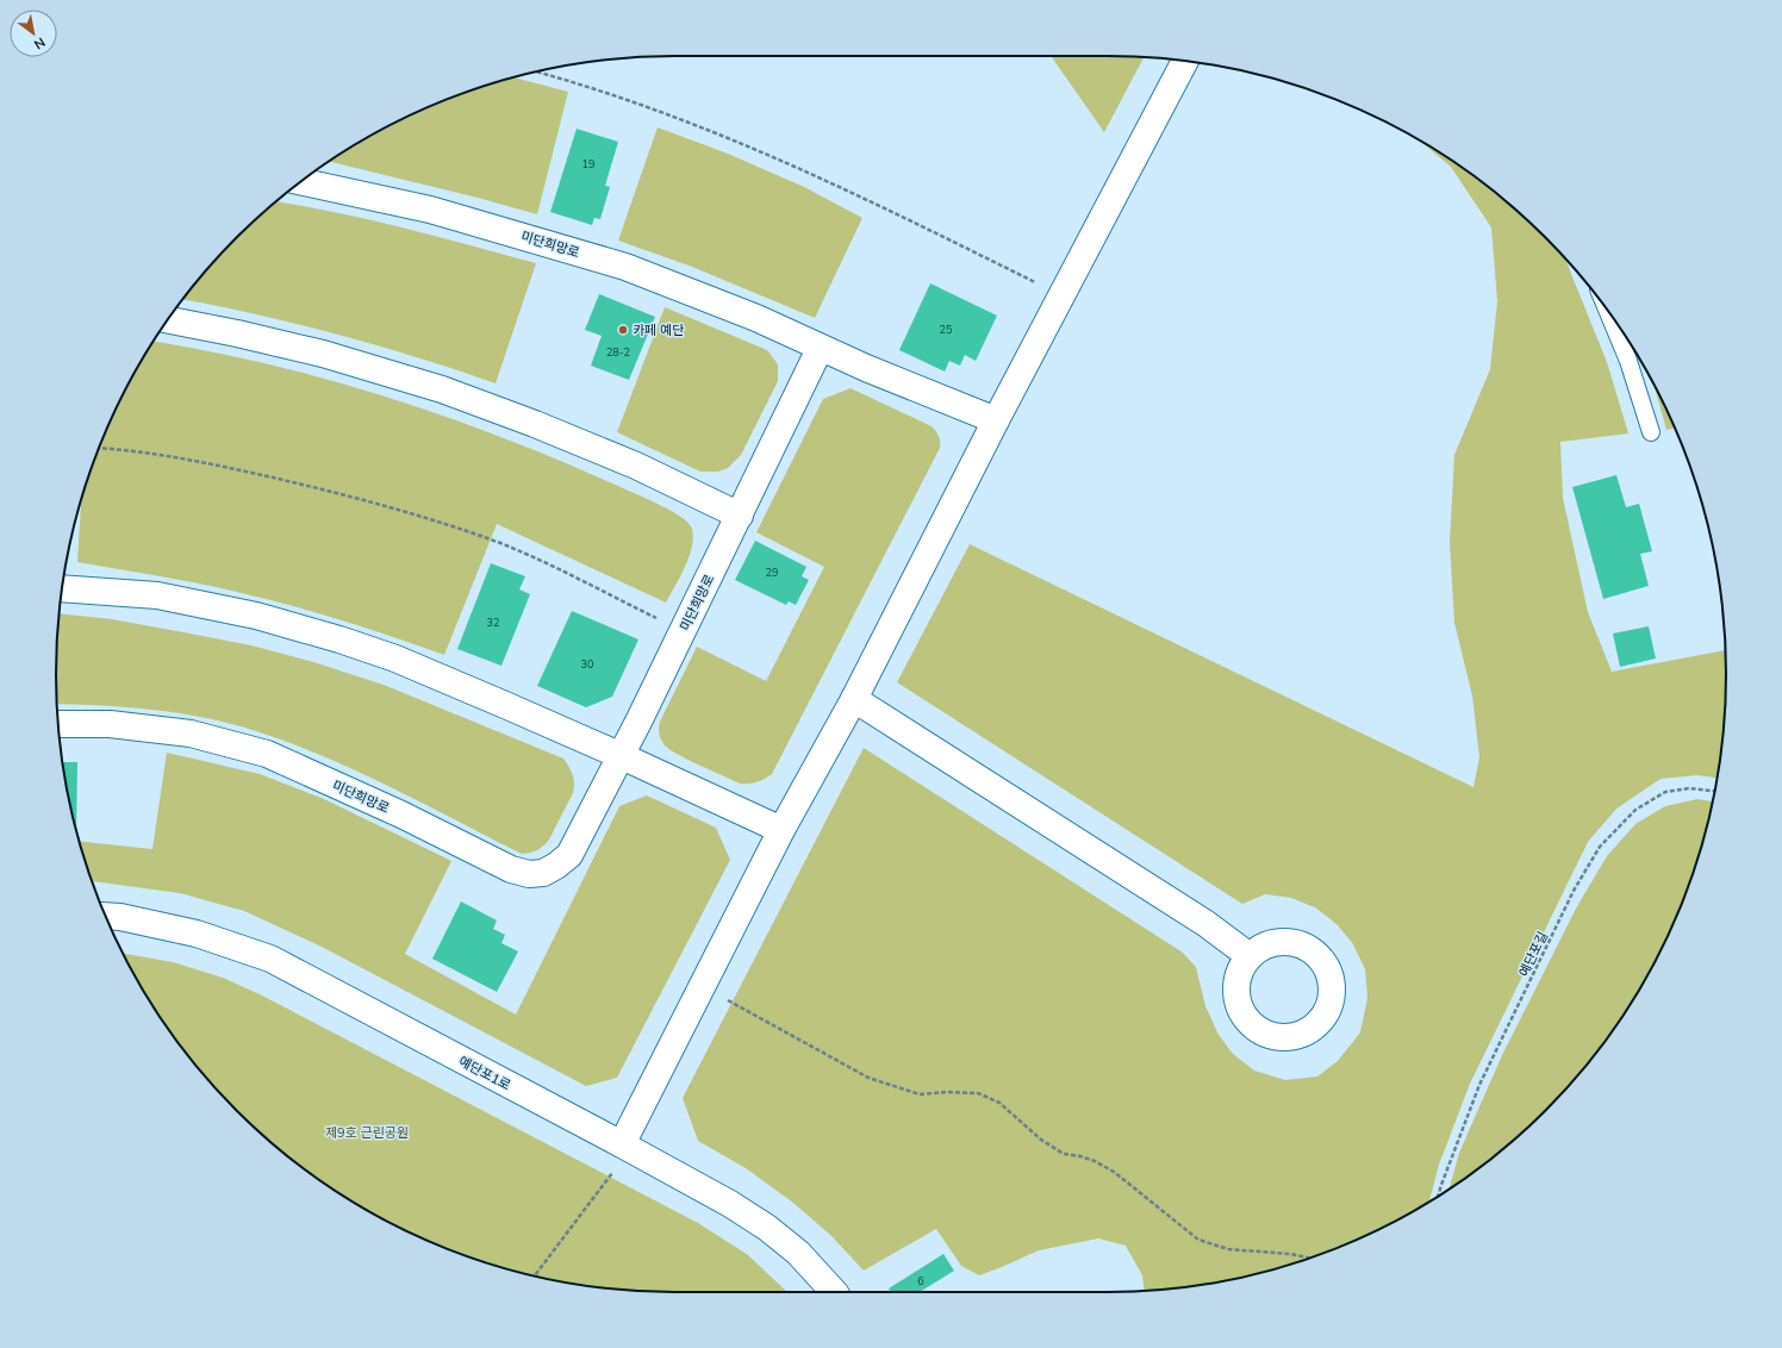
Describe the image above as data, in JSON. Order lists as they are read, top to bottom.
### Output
{
  "streets": {
    "street": ["미단희망로", "예단포1로"],
    "path": ["예단포길"]
  },
  "parks": ["제9호 근린공원"],
  "places": ["카페 예단"],
  "house_numbers": [
    "19",
    "25",
    "28-2",
    "29",
    "32",
    "30",
    "6"
  ],
  "north": "bottom right"
}
